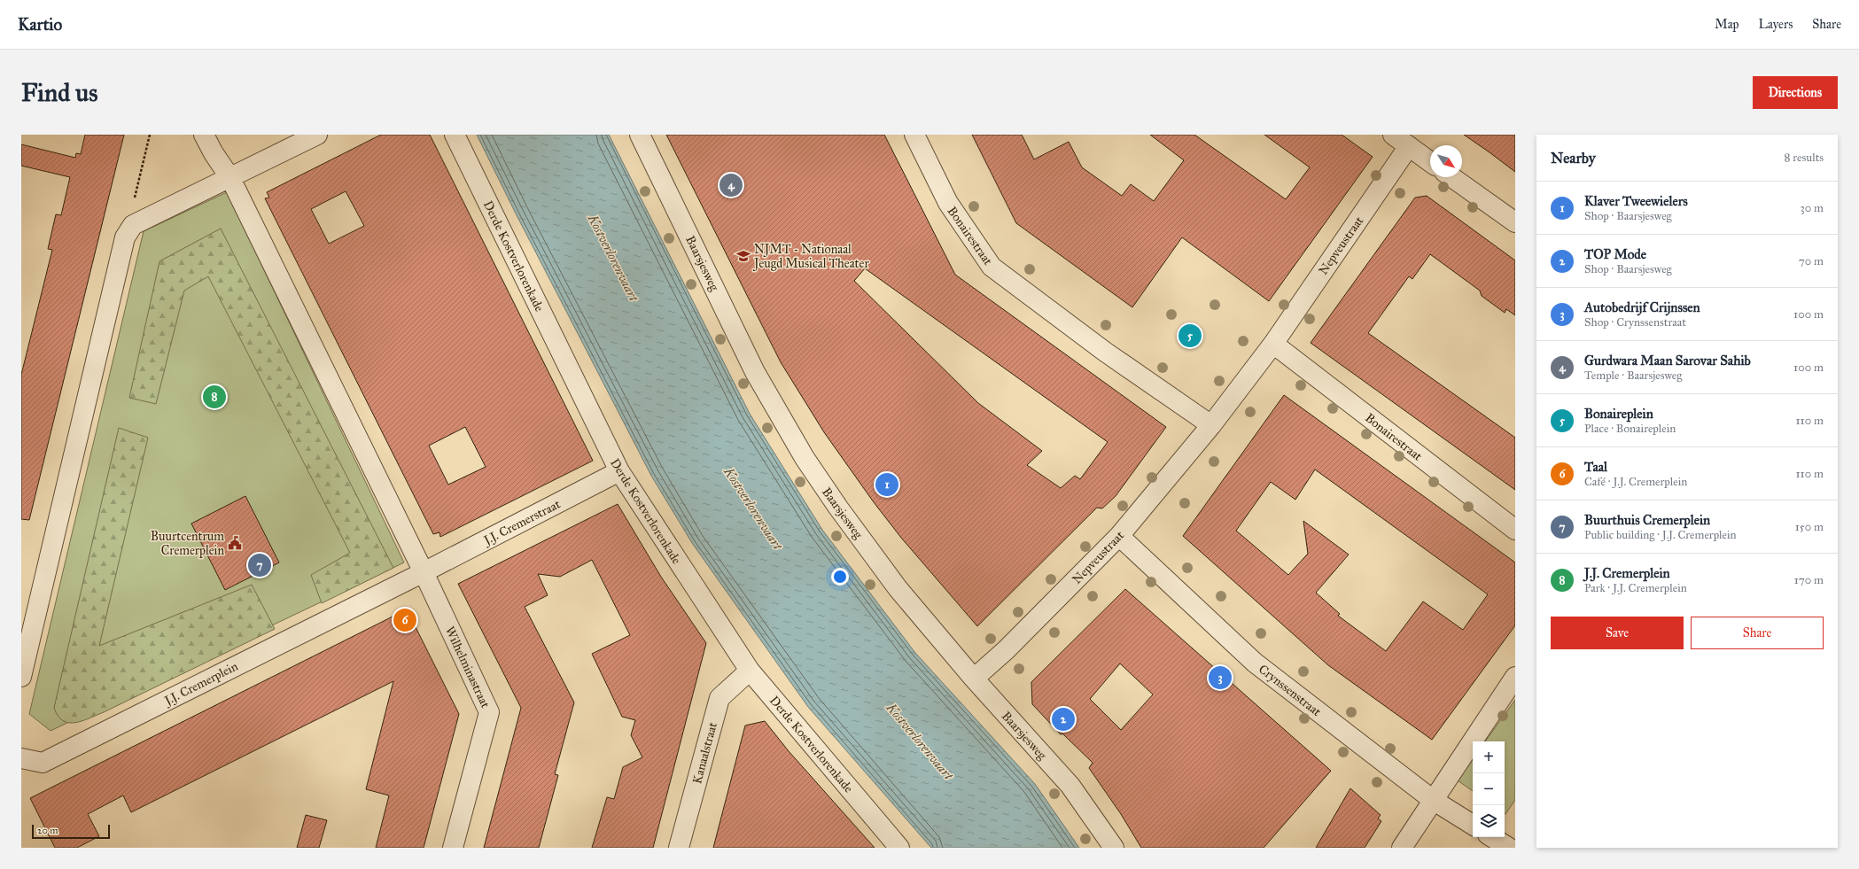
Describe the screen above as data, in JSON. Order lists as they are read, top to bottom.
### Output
{
  "streets": {
    "street": [
      "Bonairestraat",
      "Nepveustraat",
      "Derde Kostverlorenkade",
      "Baarsjesweg",
      "J.J. Cremerstraat",
      "Wilhelminastraat",
      "J.J. Cremerplein",
      "Crynssenstraat",
      "Kanaalstraat"
    ]
  },
  "crossings": [
    ["Bonairestraat", "Nepveustraat"],
    ["Nepveustraat", "Baarsjesweg"],
    ["Nepveustraat", "Crynssenstraat"],
    ["Derde Kostverlorenkade", "J.J. Cremerstraat"],
    ["Derde Kostverlorenkade", "Kanaalstraat"],
    ["J.J. Cremerstraat", "Wilhelminastraat"],
    ["J.J. Cremerstraat", "J.J. Cremerplein"],
    ["Wilhelminastraat", "J.J. Cremerplein"]
  ],
  "water": ["Kostverlorenvaart"],
  "places": {
    "school or university": ["NJMT - Nationaal Jeugd Musical Theater"],
    "public building": ["Buurtcentrum Cremerplein"]
  },
  "scale_bar": "20 m",
  "north": "bottom right",
  "page": {
    "header": "Kartio",
    "nav": ["Map", "Layers", "Share"],
    "buttons": [
      "Directions",
      ["Save", "Share"]
    ],
    "title": "Find us",
    "heading": ["Nearby", "8 results"],
    "pins": [
      "4",
      "5",
      "8",
      "1",
      "7",
      "6",
      "3",
      "2"
    ],
    "list": [
      {
        "mark": "1",
        "name": "Klaver Tweewielers",
        "note": "Shop · Baarsjesweg",
        "value": "30 m"
      },
      {
        "mark": "2",
        "name": "TOP Mode",
        "note": "Shop · Baarsjesweg",
        "value": "70 m"
      },
      {
        "mark": "3",
        "name": "Autobedrijf Crijnssen",
        "note": "Shop · Crynssenstraat",
        "value": "100 m"
      },
      {
        "mark": "4",
        "name": "Gurdwara Maan Sarovar Sahib",
        "note": "Temple · Baarsjesweg",
        "value": "100 m"
      },
      {
        "mark": "5",
        "name": "Bonaireplein",
        "note": "Place · Bonaireplein",
        "value": "110 m"
      },
      {
        "mark": "6",
        "name": "Taal",
        "note": "Café · J.J. Cremerplein",
        "value": "110 m"
      },
      {
        "mark": "7",
        "name": "Buurthuis Cremerplein",
        "note": "Public building · J.J. Cremerplein",
        "value": "150 m"
      },
      {
        "mark": "8",
        "name": "J.J. Cremerplein",
        "note": "Park · J.J. Cremerplein",
        "value": "170 m"
      }
    ],
    "map_buttons": ["+", "−"],
    "scale": "20 m"
  }
}
